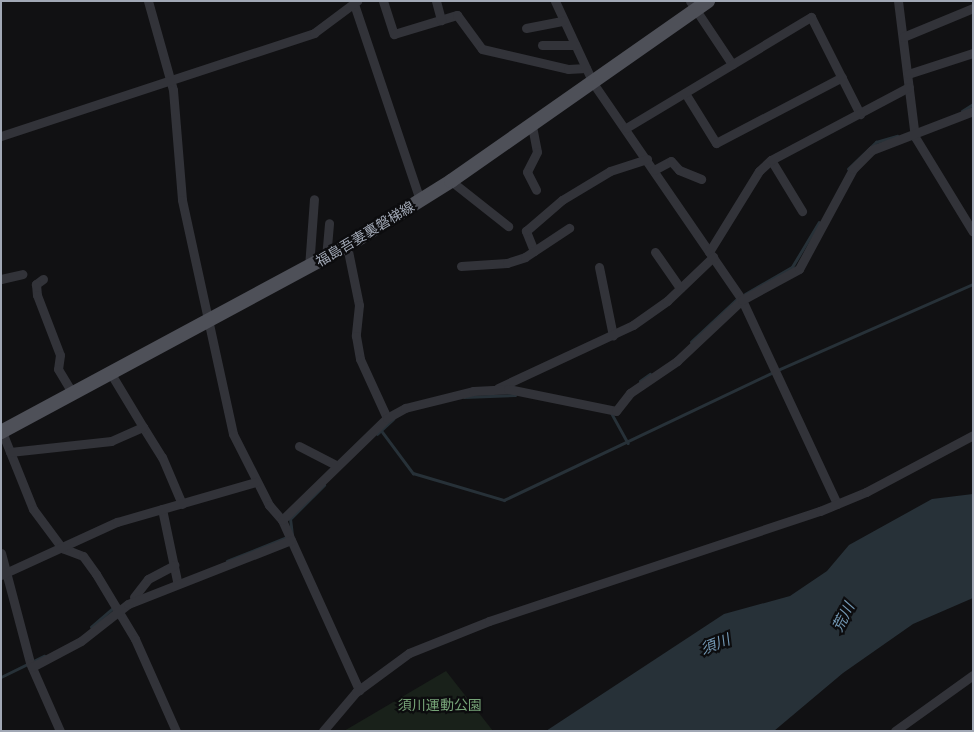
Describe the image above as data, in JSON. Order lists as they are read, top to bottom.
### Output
{
  "streets": {
    "main road": ["福島吾妻裏磐梯線"]
  },
  "water": ["荒川", "須川"],
  "parks": ["須川運動公園"]
}
